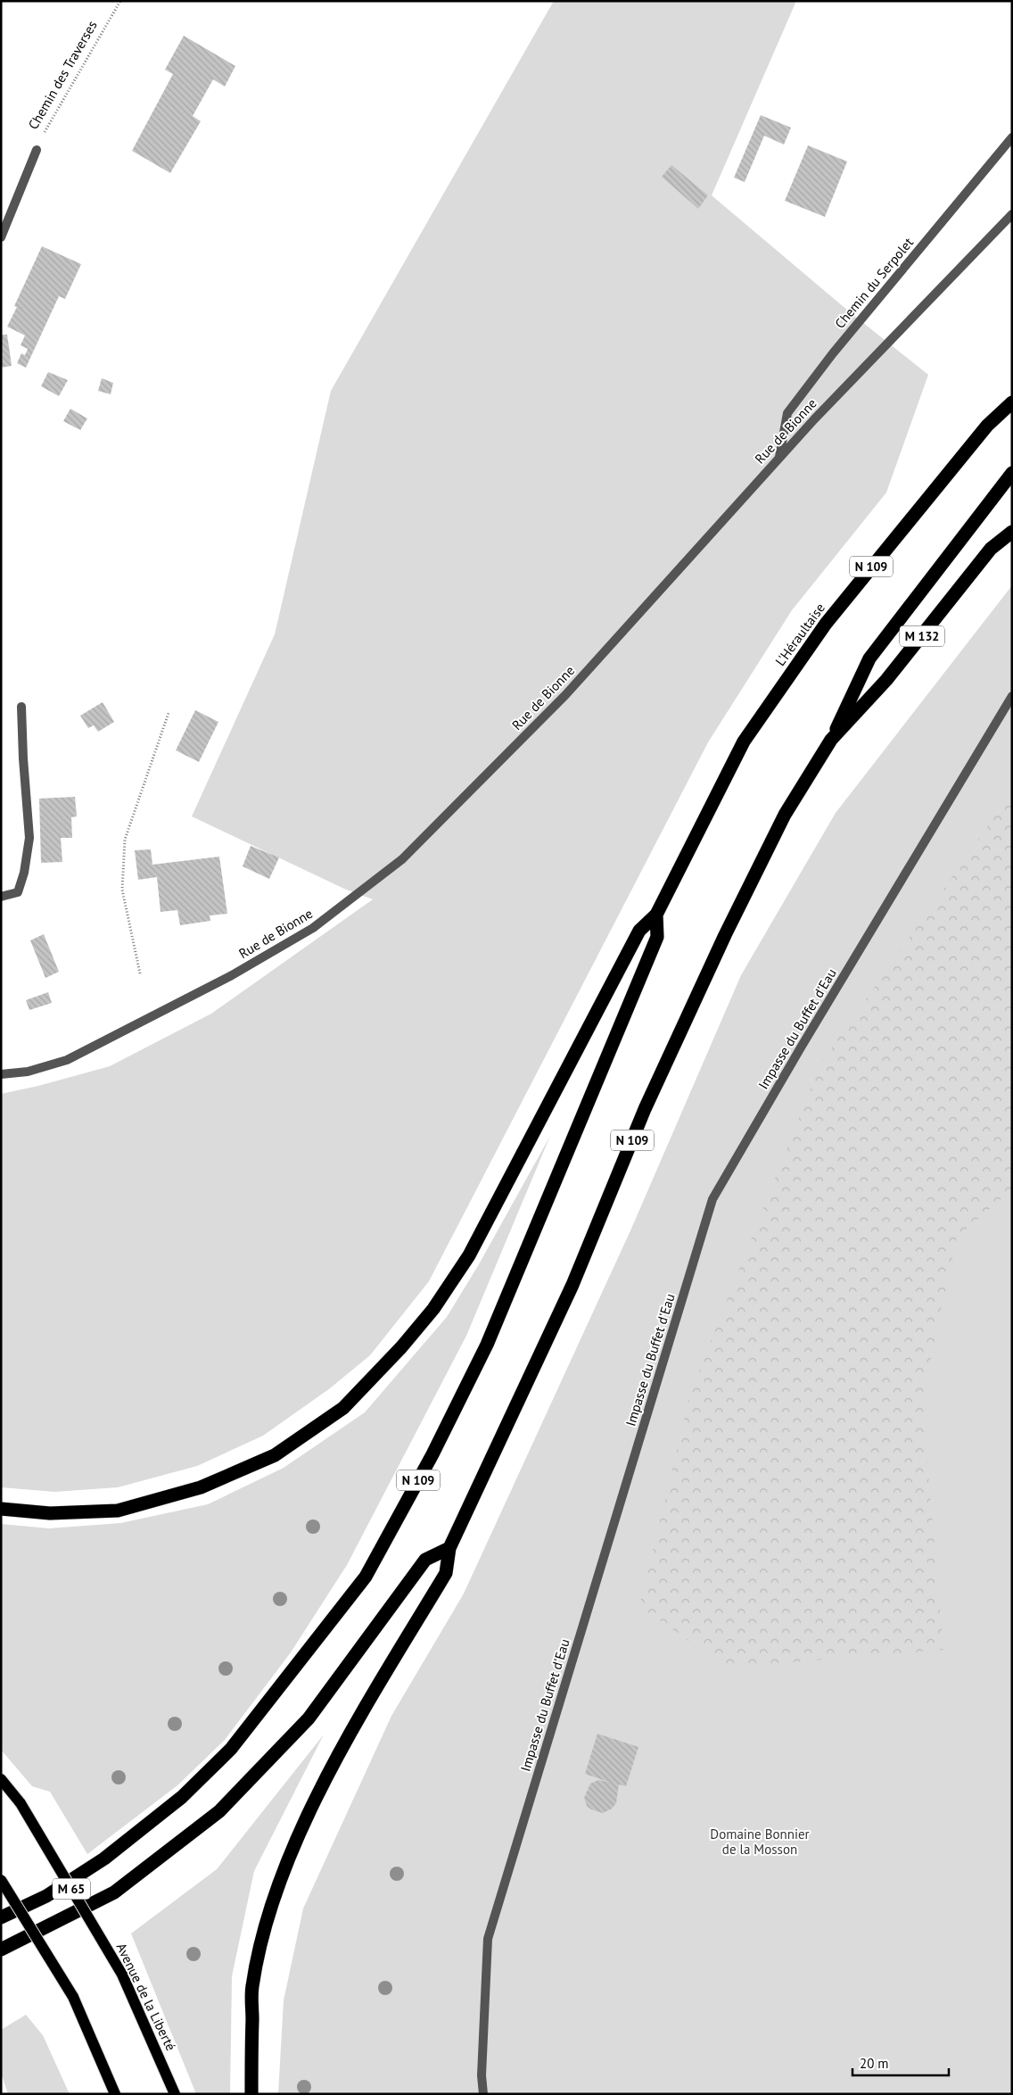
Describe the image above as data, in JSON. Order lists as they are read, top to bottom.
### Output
{
  "streets": {
    "highway": ["N 109", "L'Héraultaise", "M 132"],
    "main road": ["M 65", "Avenue de la Liberté"],
    "street": [
      "Chemin des Traverses",
      "Chemin du Serpolet",
      "Rue de Bionne",
      "Impasse du Buffet d'Eau"
    ]
  },
  "crossings": [
    ["Chemin du Serpolet", "Rue de Bionne"],
    ["N 109", "L'Héraultaise"],
    ["N 109", "M 132"]
  ],
  "parks": ["Domaine Bonnier de la Mosson"],
  "scale_bar": "20 m"
}
